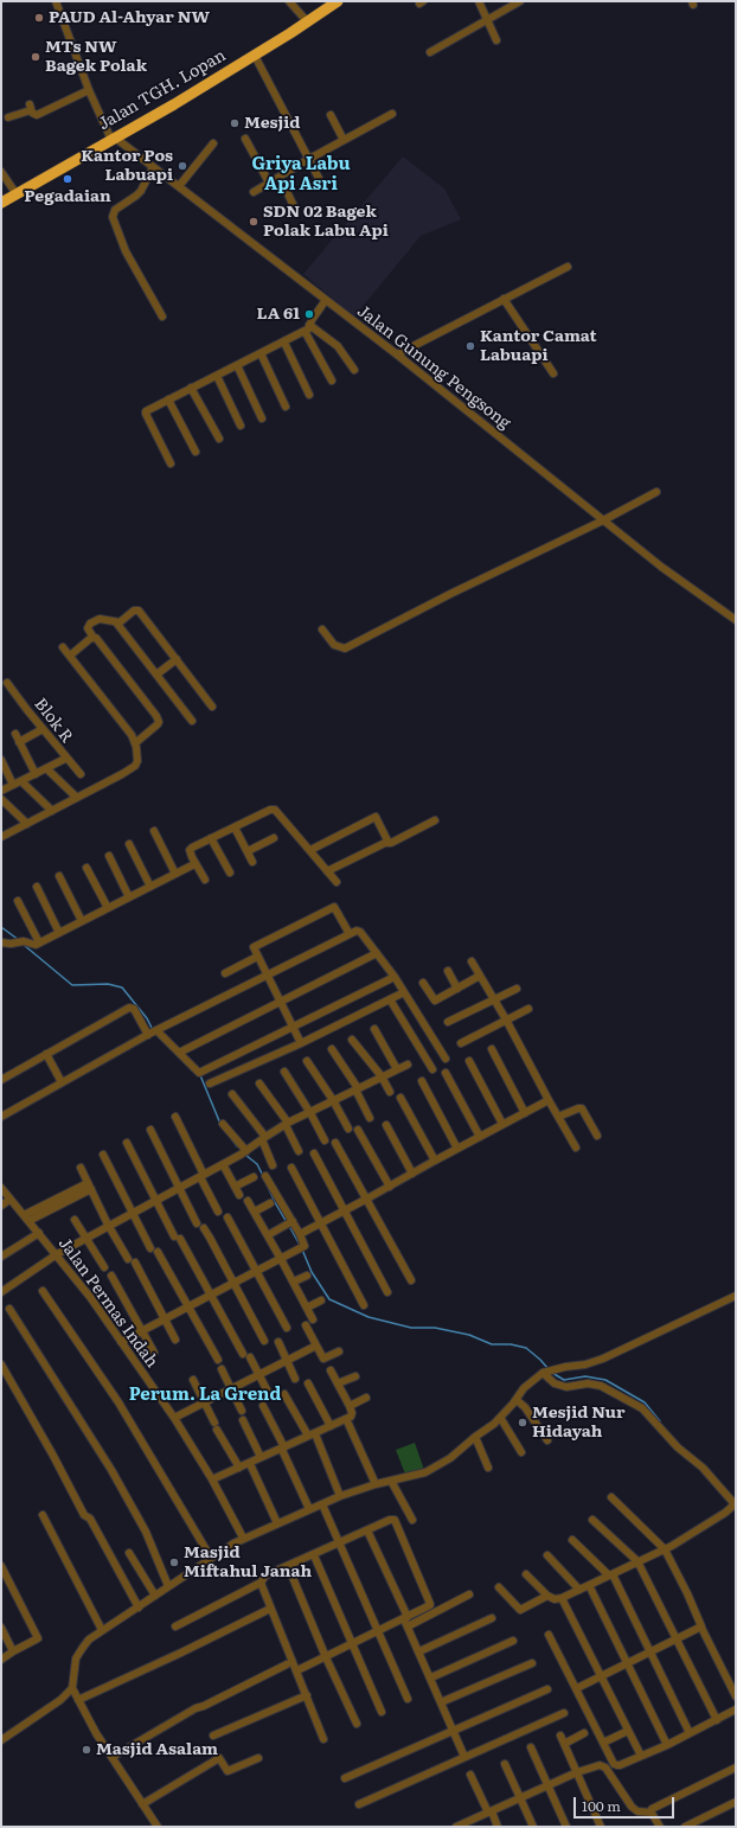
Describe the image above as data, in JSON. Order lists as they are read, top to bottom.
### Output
{
  "streets": {
    "highway": ["Jalan TGH. Lopan"],
    "street": ["Jalan Gunung Pengsong", "Blok R", "Jalan Permas Indah"]
  },
  "crossings": [
    ["Jalan TGH. Lopan", "Jalan Gunung Pengsong"]
  ],
  "districts": ["Griya Labu Api Asri", "Perum. La Grend"],
  "places": [
    "PAUD Al-Ahyar NW",
    "MTs NW Bagek Polak",
    "Mesjid",
    "Kantor Pos Labuapi",
    "Pegadaian",
    "SDN 02 Bagek Polak Labu Api",
    "LA 61",
    "Kantor Camat Labuapi",
    "Mesjid Nur Hidayah",
    "Masjid Miftahul Janah",
    "Masjid Asalam"
  ],
  "scale_bar": "100 m"
}
